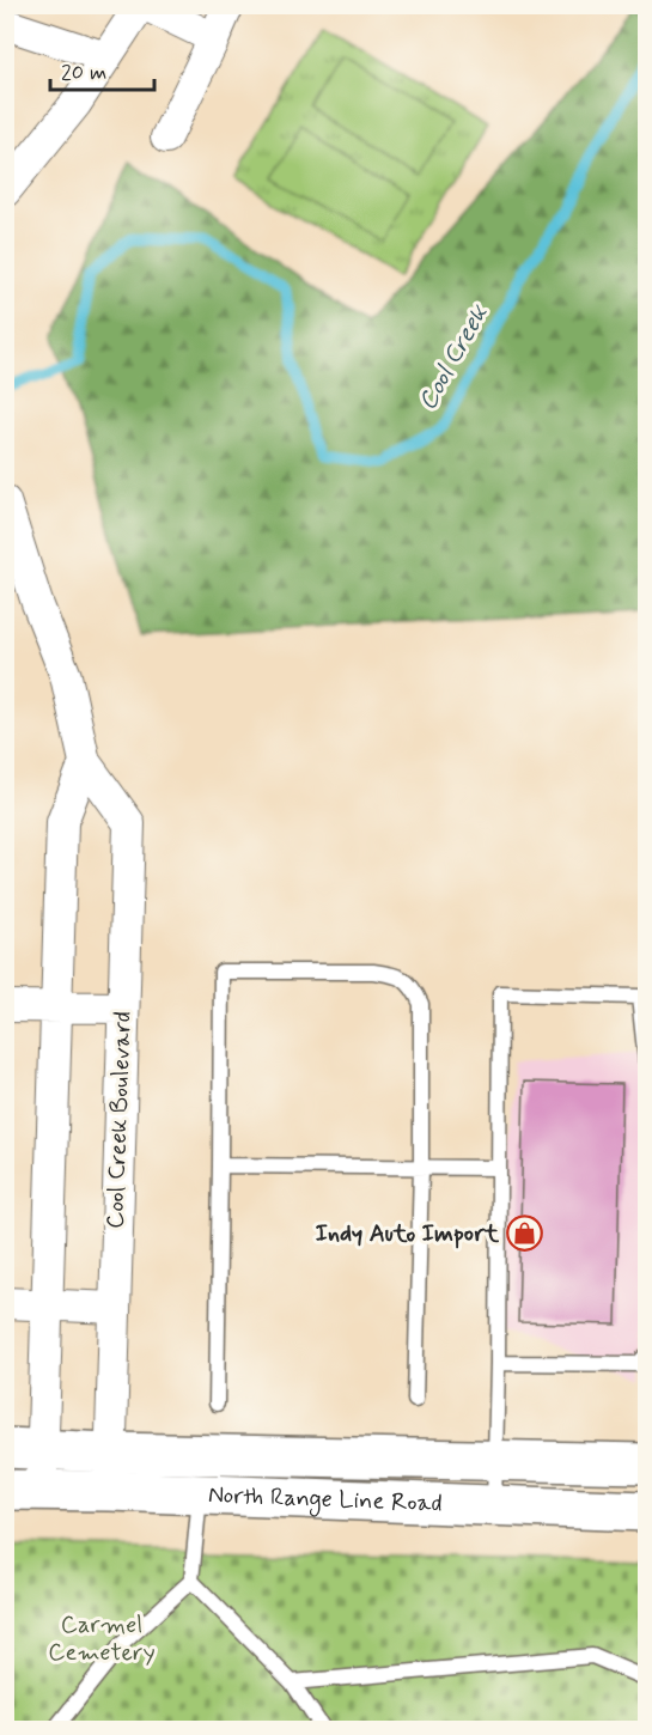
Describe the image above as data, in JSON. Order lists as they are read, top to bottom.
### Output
{
  "streets": {
    "main road": ["North Range Line Road"],
    "street": ["Cool Creek Boulevard"]
  },
  "crossings": [
    ["Cool Creek Boulevard", "North Range Line Road"]
  ],
  "water": ["Cool Creek"],
  "parks": ["Carmel Cemetery"],
  "places": {
    "shop": ["Indy Auto Import"]
  },
  "scale_bar": "20 m"
}
